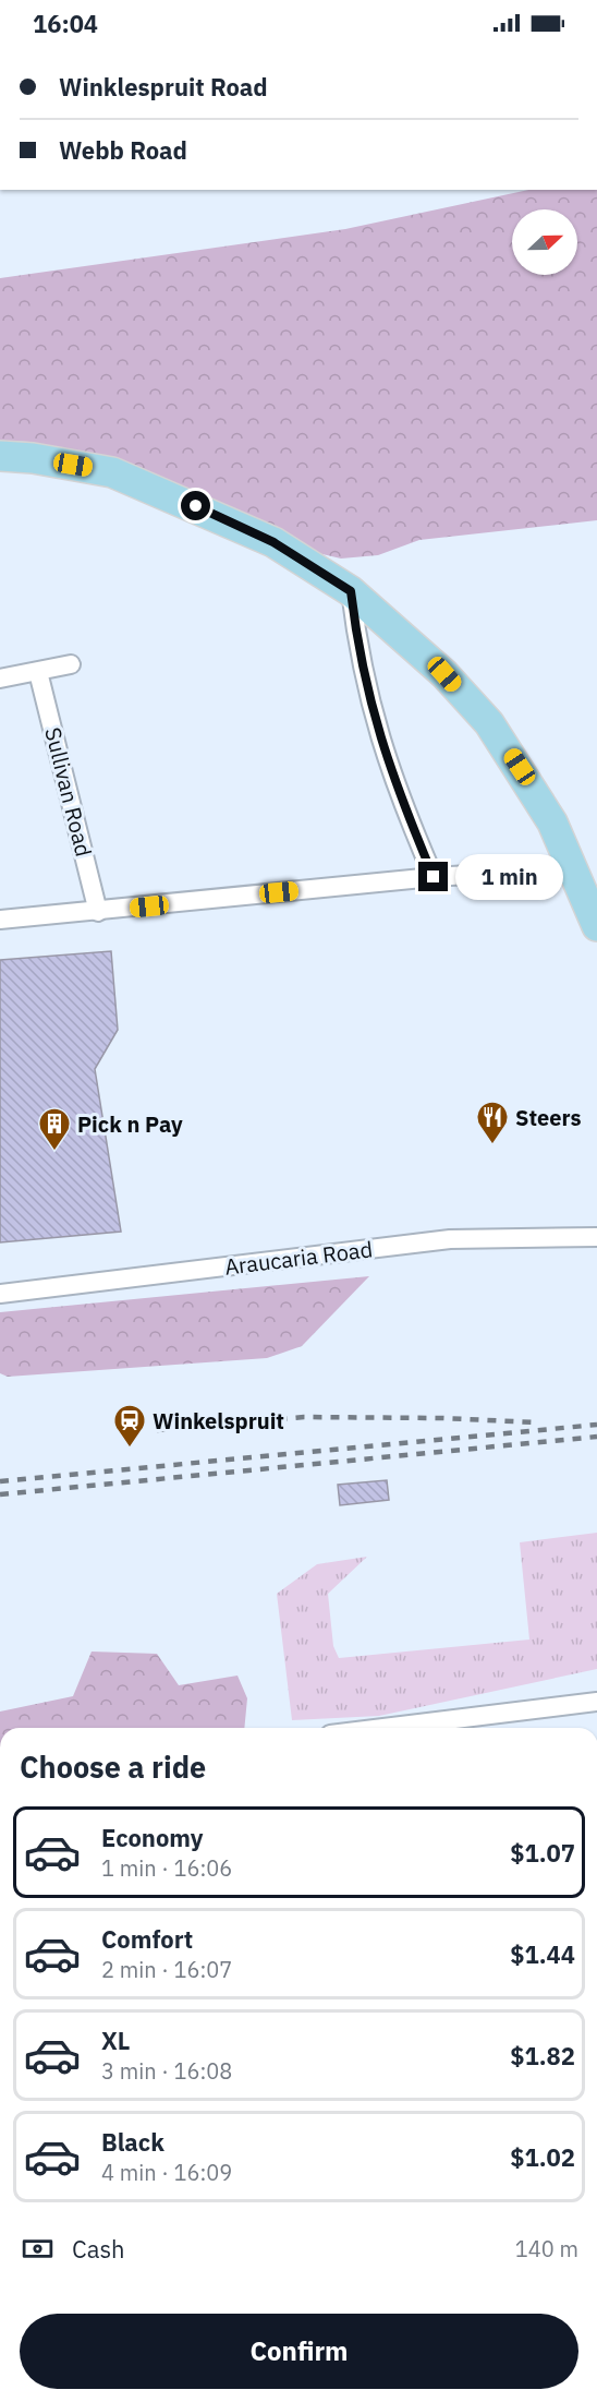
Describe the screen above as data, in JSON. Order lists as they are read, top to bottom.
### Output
{
  "streets": {
    "street": ["Sullivan Road", "Araucaria Road"]
  },
  "places": {
    "restaurant": ["Steers"],
    "building": ["Pick n Pay"],
    "station": ["Winkelspruit"]
  },
  "north": "right",
  "page": {
    "status": "16:04",
    "banner": ["Winklespruit Road", "Webb Road"],
    "bubble": "1 min",
    "heading": "Choose a ride",
    "list": [
      {
        "name": "Economy",
        "note": "1 min · 16:06",
        "value": "$1.07"
      },
      {
        "name": "Comfort",
        "note": "2 min · 16:07",
        "value": "$1.44"
      },
      {
        "name": "XL",
        "note": "3 min · 16:08",
        "value": "$1.82"
      },
      {
        "name": "Black",
        "note": "4 min · 16:09",
        "value": "$1.02"
      }
    ],
    "pay": ["Cash", "140 m"],
    "buttons": "Confirm"
  }
}
